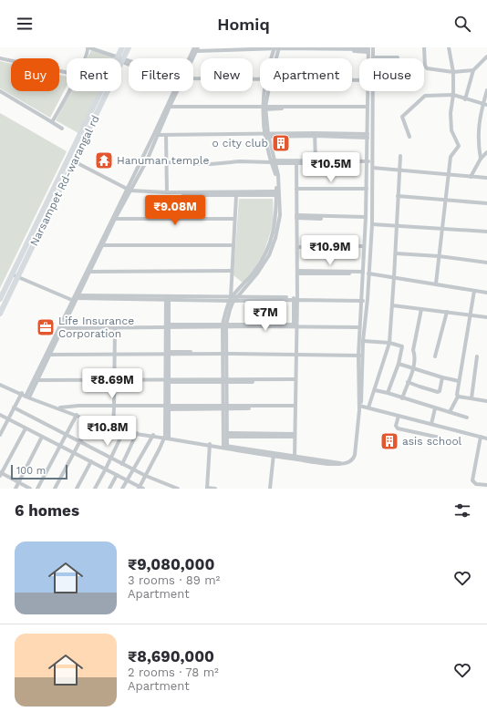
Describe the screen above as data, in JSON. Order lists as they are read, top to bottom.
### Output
{
  "streets": {
    "main road": ["Narsampet Rd-warangal rd"]
  },
  "places": {
    "building": ["o city club", "asis school"],
    "temple": ["Hanuman temple"],
    "office": ["Life Insurance Corporation"]
  },
  "scale_bar": "100 m",
  "page": {
    "header": "Homiq",
    "chip": [
      "Buy",
      "Rent",
      "Filters",
      "New",
      "Apartment",
      "House"
    ],
    "price": [
      "₹10.5M",
      "₹9.08M",
      "₹10.9M",
      "₹7M",
      "₹8.69M",
      "₹10.8M"
    ],
    "scale": "100 m",
    "heading": "6 homes",
    "list": [
      {
        "name": "₹9,080,000",
        "note": "3 rooms · 89 m² · Apartment"
      },
      {
        "name": "₹8,690,000",
        "note": "2 rooms · 78 m² · Apartment"
      }
    ]
  }
}
